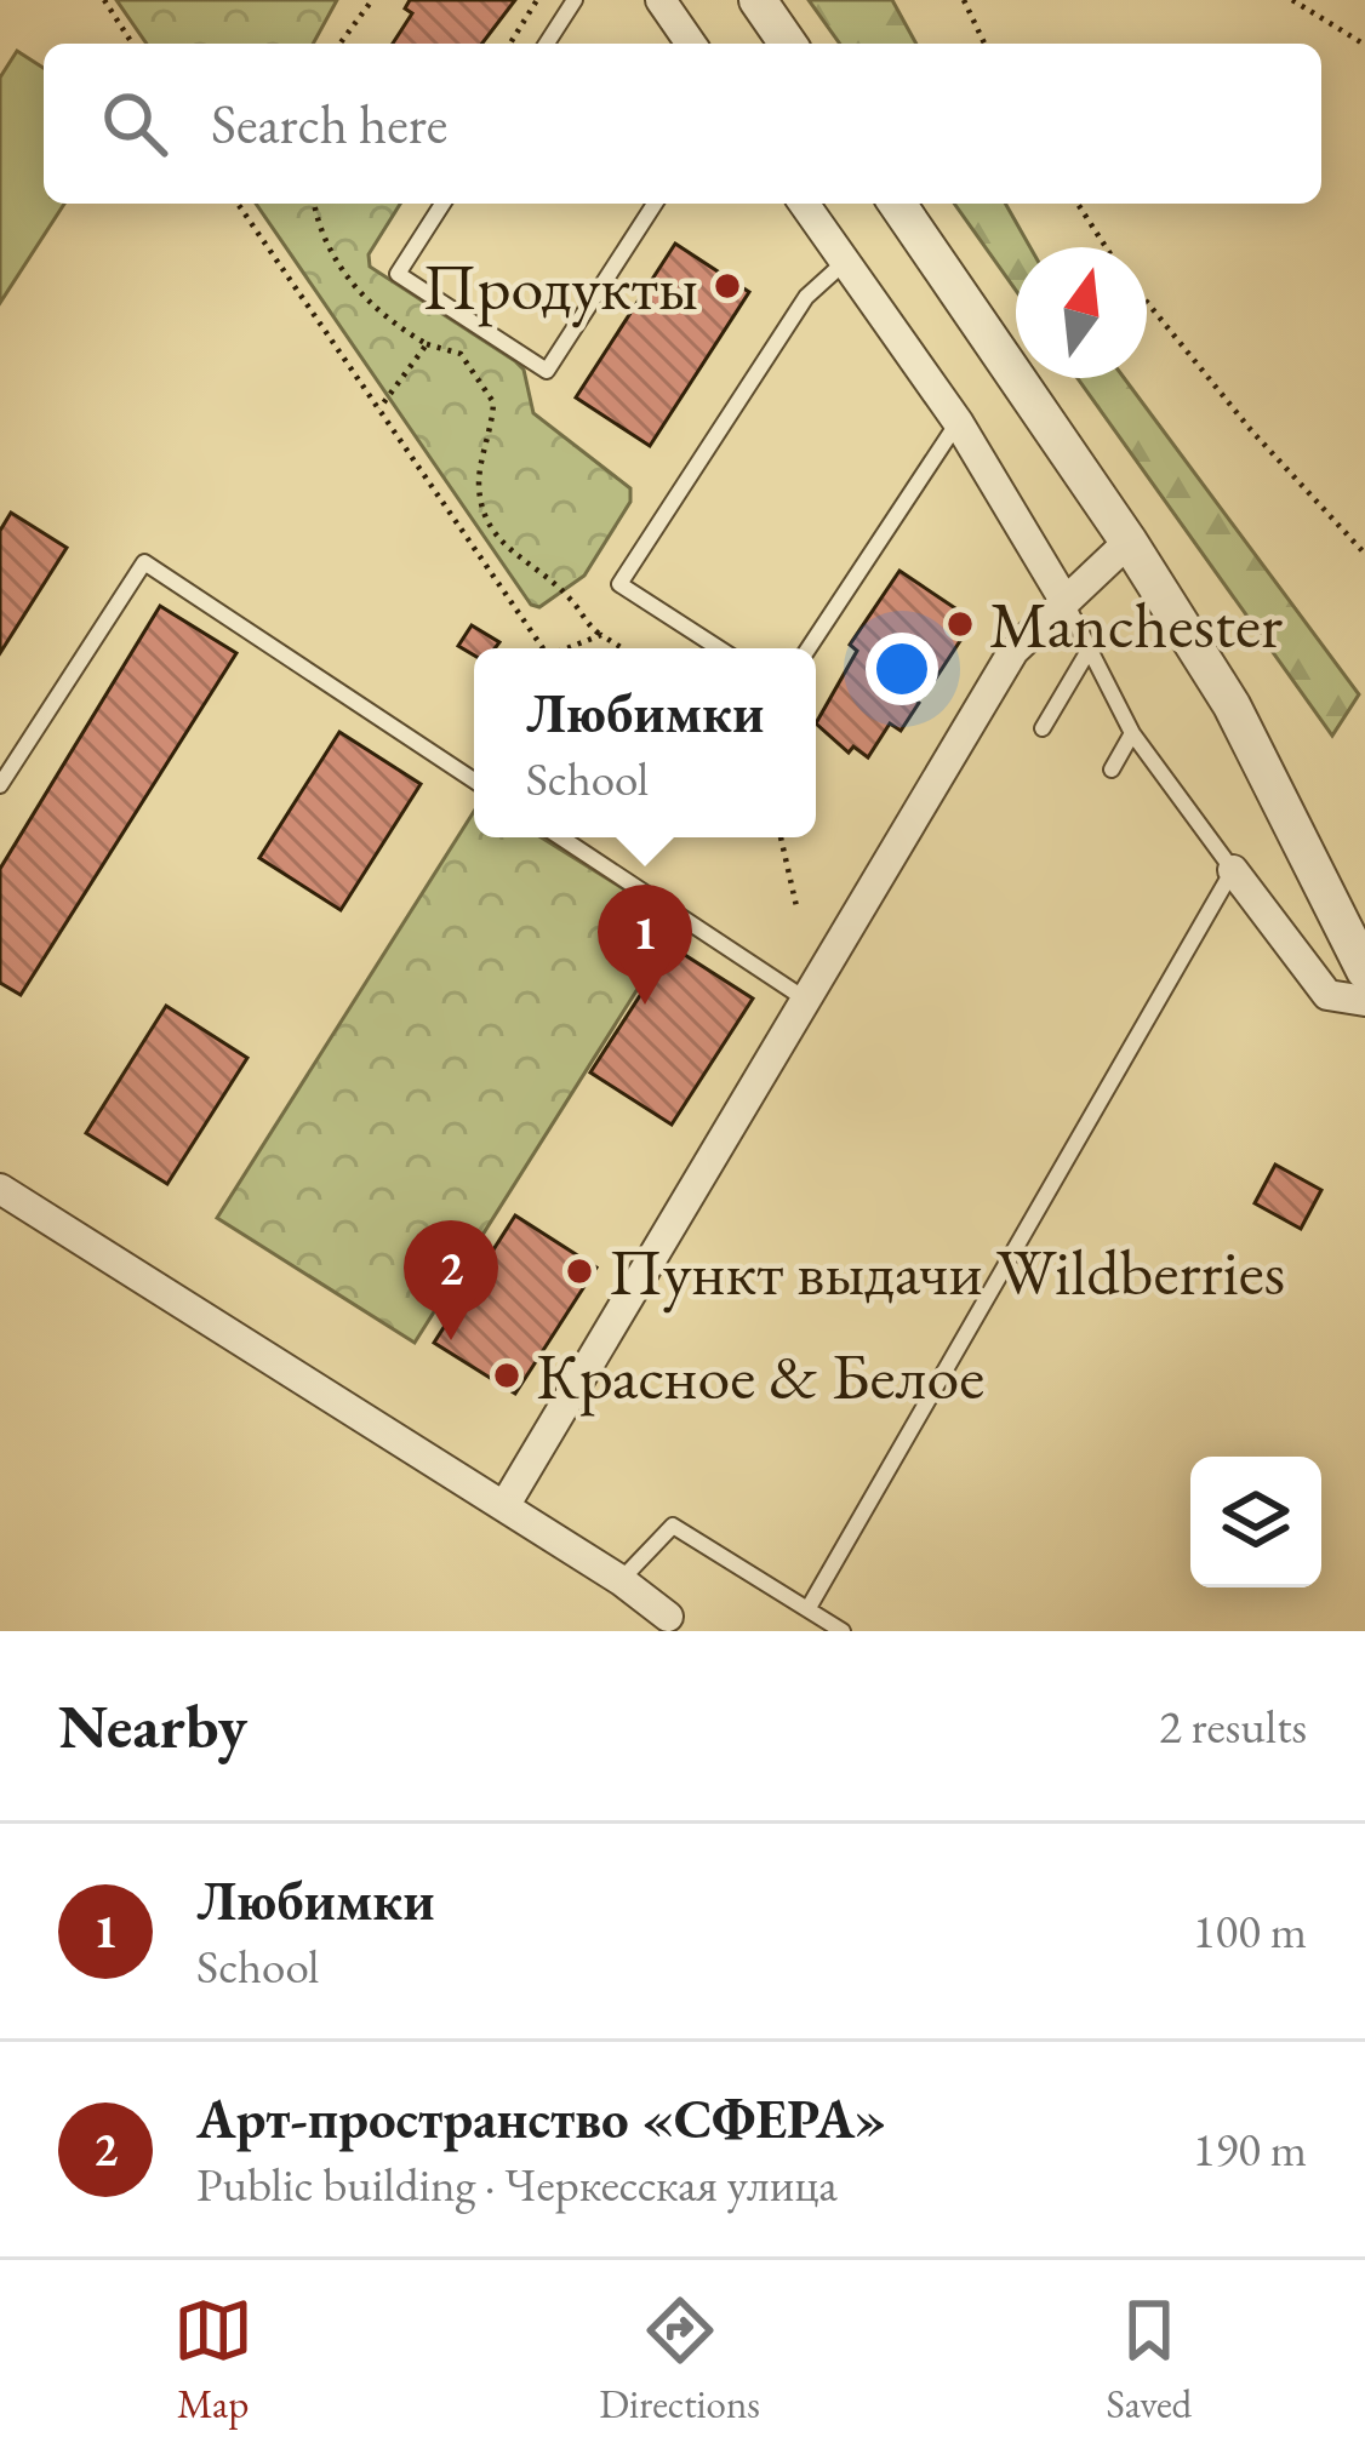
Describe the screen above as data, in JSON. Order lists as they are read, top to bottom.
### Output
{
  "places": [
    "Продукты",
    "Manchester",
    "Пункт выдачи Wildberries",
    "Красное & Белое"
  ],
  "north": "top",
  "page": {
    "search": "Search here",
    "popup": ["Любимки", "School"],
    "pins": ["1", "2"],
    "heading": ["Nearby", "2 results"],
    "list": [
      {
        "mark": "1",
        "name": "Любимки",
        "note": "School",
        "value": "100 m"
      },
      {
        "mark": "2",
        "name": "Арт-пространство «СФЕРА»",
        "note": "Public building · Черкесская улица",
        "value": "190 m"
      }
    ],
    "nav": ["Map", "Directions", "Saved"]
  }
}
